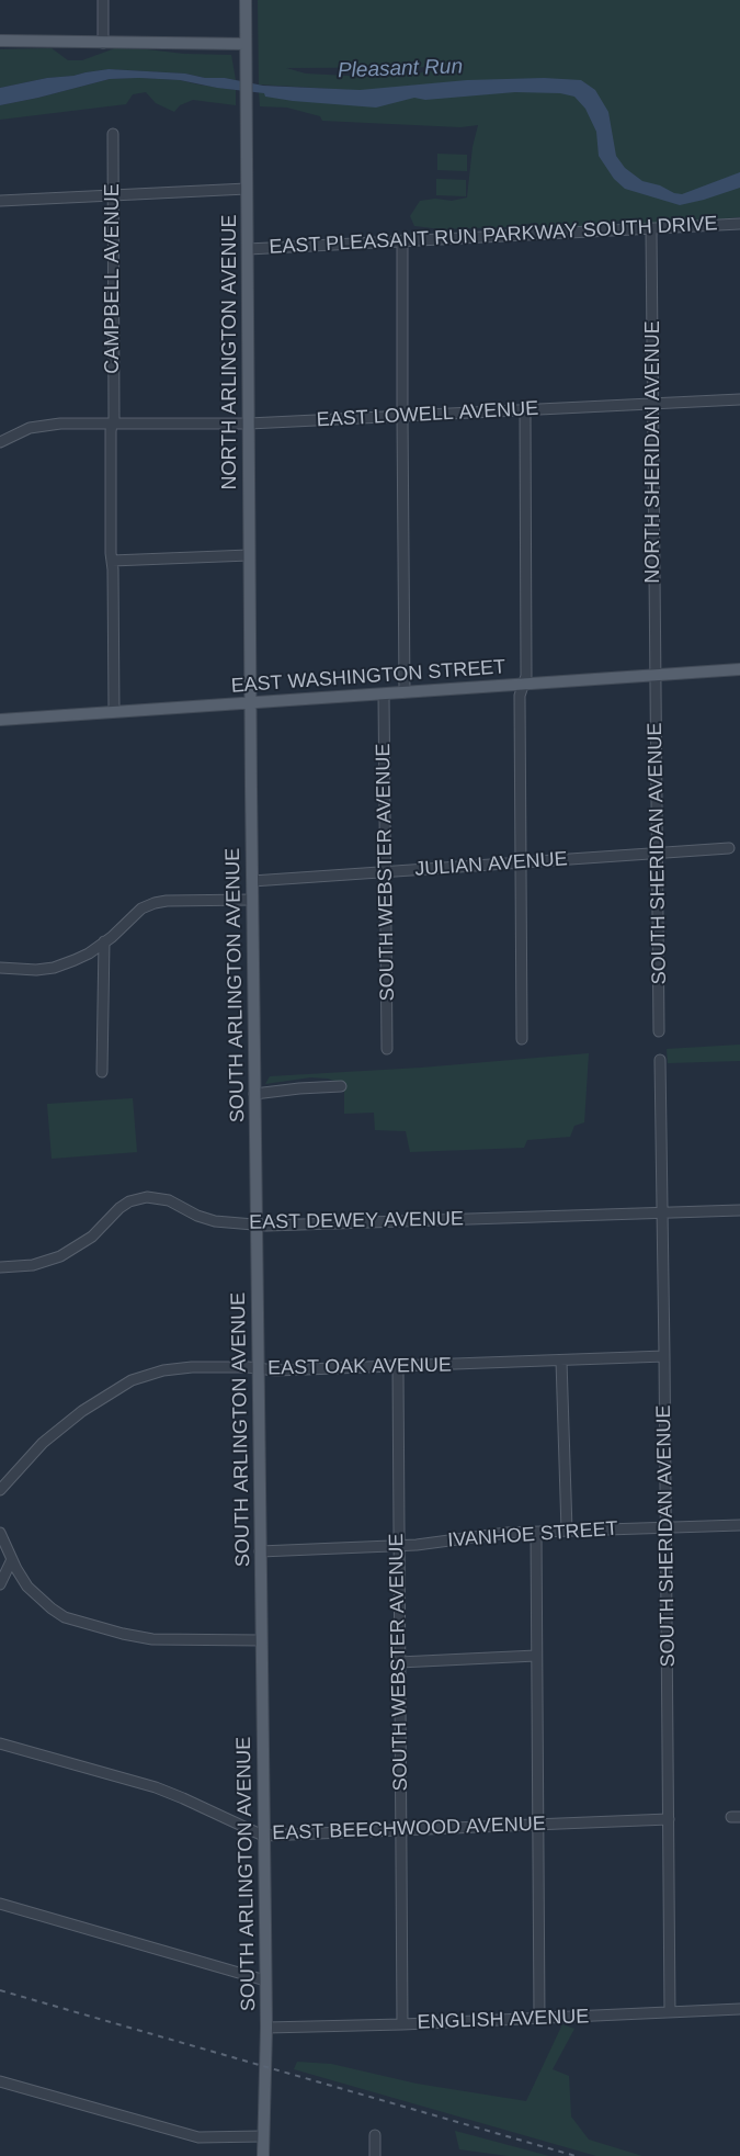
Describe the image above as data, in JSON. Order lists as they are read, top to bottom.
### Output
{
  "streets": {
    "main road": ["NORTH ARLINGTON AVENUE", "EAST WASHINGTON STREET", "SOUTH ARLINGTON AVENUE"],
    "street": [
      "EAST PLEASANT RUN PARKWAY SOUTH DRIVE",
      "CAMPBELL AVENUE",
      "EAST LOWELL AVENUE",
      "NORTH SHERIDAN AVENUE",
      "SOUTH SHERIDAN AVENUE",
      "JULIAN AVENUE",
      "SOUTH WEBSTER AVENUE",
      "EAST DEWEY AVENUE",
      "EAST OAK AVENUE",
      "IVANHOE STREET",
      "EAST BEECHWOOD AVENUE",
      "ENGLISH AVENUE"
    ]
  },
  "crossings": [
    ["EAST PLEASANT RUN PARKWAY SOUTH DRIVE", "NORTH ARLINGTON AVENUE"],
    ["EAST PLEASANT RUN PARKWAY SOUTH DRIVE", "NORTH SHERIDAN AVENUE"],
    ["CAMPBELL AVENUE", "EAST LOWELL AVENUE"],
    ["CAMPBELL AVENUE", "EAST WASHINGTON STREET"],
    ["NORTH ARLINGTON AVENUE", "EAST LOWELL AVENUE"],
    ["NORTH ARLINGTON AVENUE", "EAST WASHINGTON STREET"],
    ["NORTH ARLINGTON AVENUE", "SOUTH ARLINGTON AVENUE"],
    ["EAST LOWELL AVENUE", "NORTH SHERIDAN AVENUE"],
    ["NORTH SHERIDAN AVENUE", "EAST WASHINGTON STREET"],
    ["NORTH SHERIDAN AVENUE", "SOUTH SHERIDAN AVENUE"],
    ["EAST WASHINGTON STREET", "SOUTH SHERIDAN AVENUE"],
    ["EAST WASHINGTON STREET", "SOUTH WEBSTER AVENUE"],
    ["EAST WASHINGTON STREET", "SOUTH ARLINGTON AVENUE"],
    ["SOUTH SHERIDAN AVENUE", "JULIAN AVENUE"],
    ["SOUTH SHERIDAN AVENUE", "EAST DEWEY AVENUE"],
    ["SOUTH SHERIDAN AVENUE", "EAST OAK AVENUE"],
    ["SOUTH SHERIDAN AVENUE", "IVANHOE STREET"],
    ["SOUTH SHERIDAN AVENUE", "EAST BEECHWOOD AVENUE"],
    ["SOUTH SHERIDAN AVENUE", "ENGLISH AVENUE"],
    ["JULIAN AVENUE", "SOUTH WEBSTER AVENUE"],
    ["JULIAN AVENUE", "SOUTH ARLINGTON AVENUE"],
    ["SOUTH WEBSTER AVENUE", "EAST OAK AVENUE"],
    ["SOUTH WEBSTER AVENUE", "IVANHOE STREET"],
    ["SOUTH WEBSTER AVENUE", "EAST BEECHWOOD AVENUE"],
    ["SOUTH WEBSTER AVENUE", "ENGLISH AVENUE"],
    ["SOUTH ARLINGTON AVENUE", "EAST DEWEY AVENUE"],
    ["SOUTH ARLINGTON AVENUE", "EAST OAK AVENUE"],
    ["SOUTH ARLINGTON AVENUE", "IVANHOE STREET"],
    ["SOUTH ARLINGTON AVENUE", "EAST BEECHWOOD AVENUE"],
    ["SOUTH ARLINGTON AVENUE", "ENGLISH AVENUE"]
  ],
  "water": ["Pleasant Run"]
}
